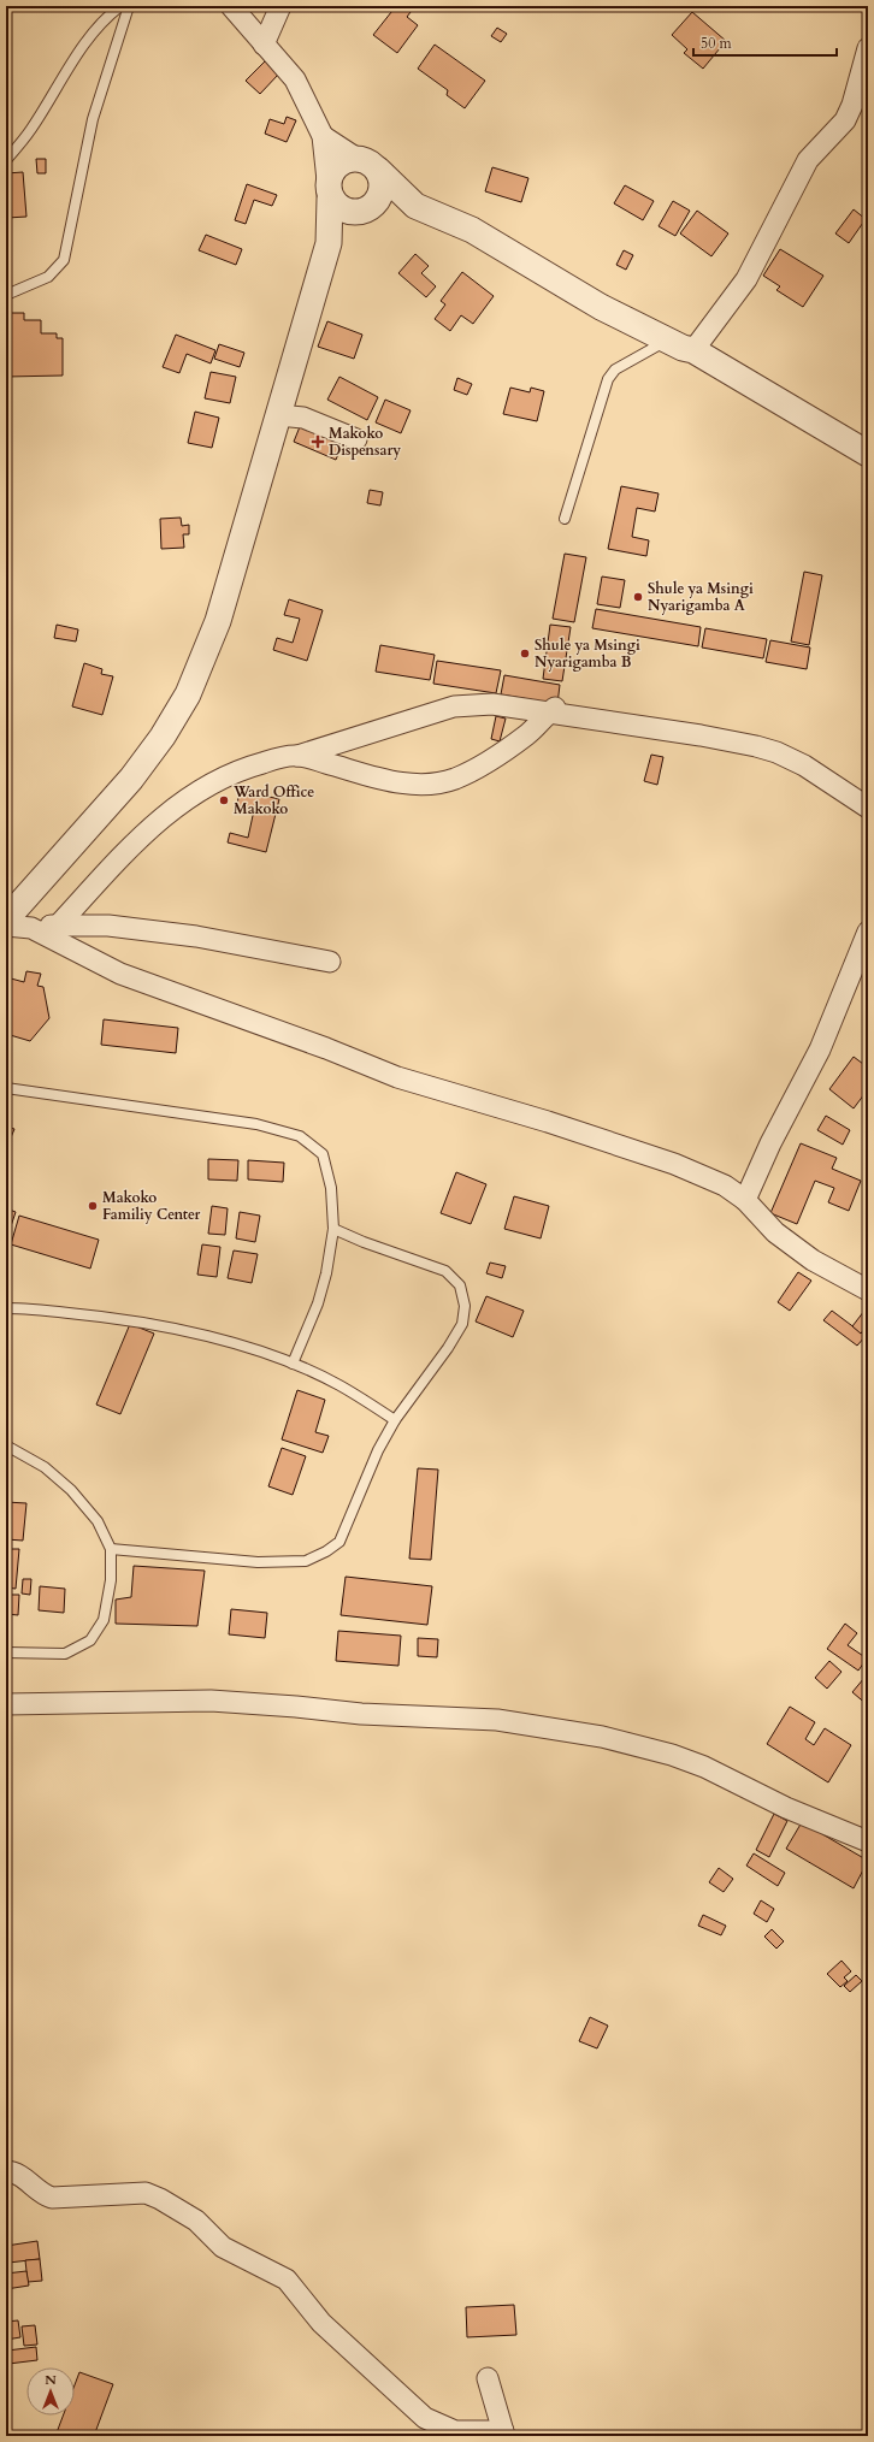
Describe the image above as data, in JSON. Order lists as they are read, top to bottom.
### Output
{
  "places": {
    "health": ["Makoko Dispensary"],
    "other": [
      "Shule ya Msingi Nyarigamba A",
      "Shule ya Msingi Nyarigamba B",
      "Ward Office Makoko",
      "Makoko Familiy Center"
    ]
  },
  "scale_bar": "50 m",
  "north": "top"
}
